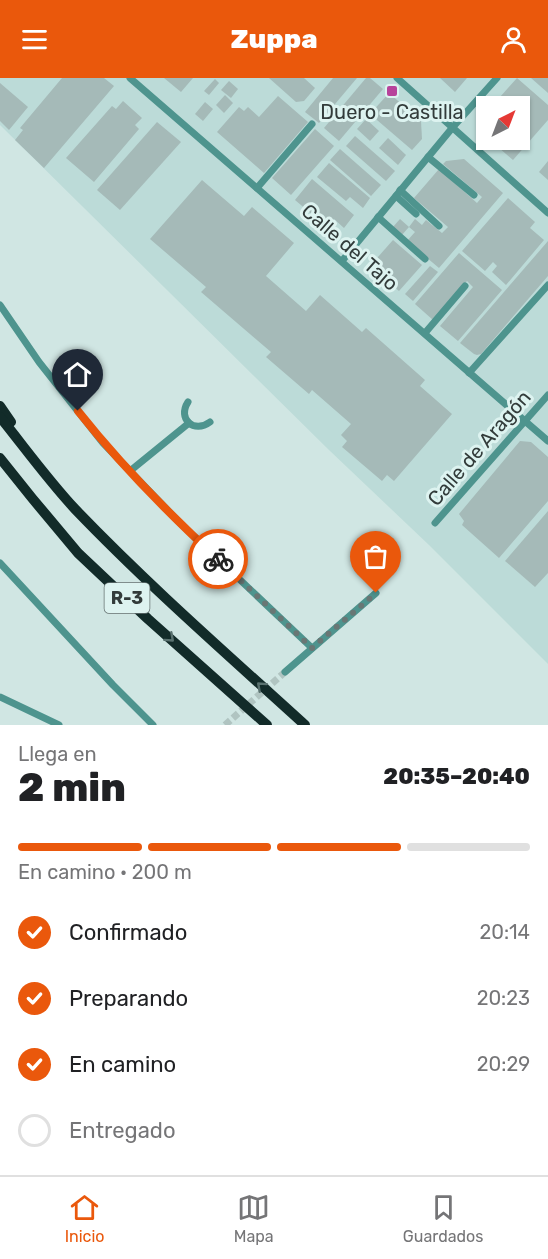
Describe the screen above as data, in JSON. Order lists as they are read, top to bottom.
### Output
{
  "streets": {
    "highway": ["R-3"],
    "street": ["Calle del Tajo", "Calle de Aragón"]
  },
  "crossings": [
    ["Calle del Tajo", "Calle de Aragón"]
  ],
  "places": {
    "transit": ["Duero - Castilla"]
  },
  "north": "top right",
  "page": {
    "header": "Zuppa",
    "heading": ["2 min", "Llega en", "20:35–20:40"],
    "bar": "En camino · 200 m",
    "list": [
      ["Confirmado", "20:14"],
      ["Preparando", "20:23"],
      ["En camino", "20:29"],
      "Entregado"
    ],
    "tabs": ["Inicio", "Mapa", "Guardados"]
  }
}
